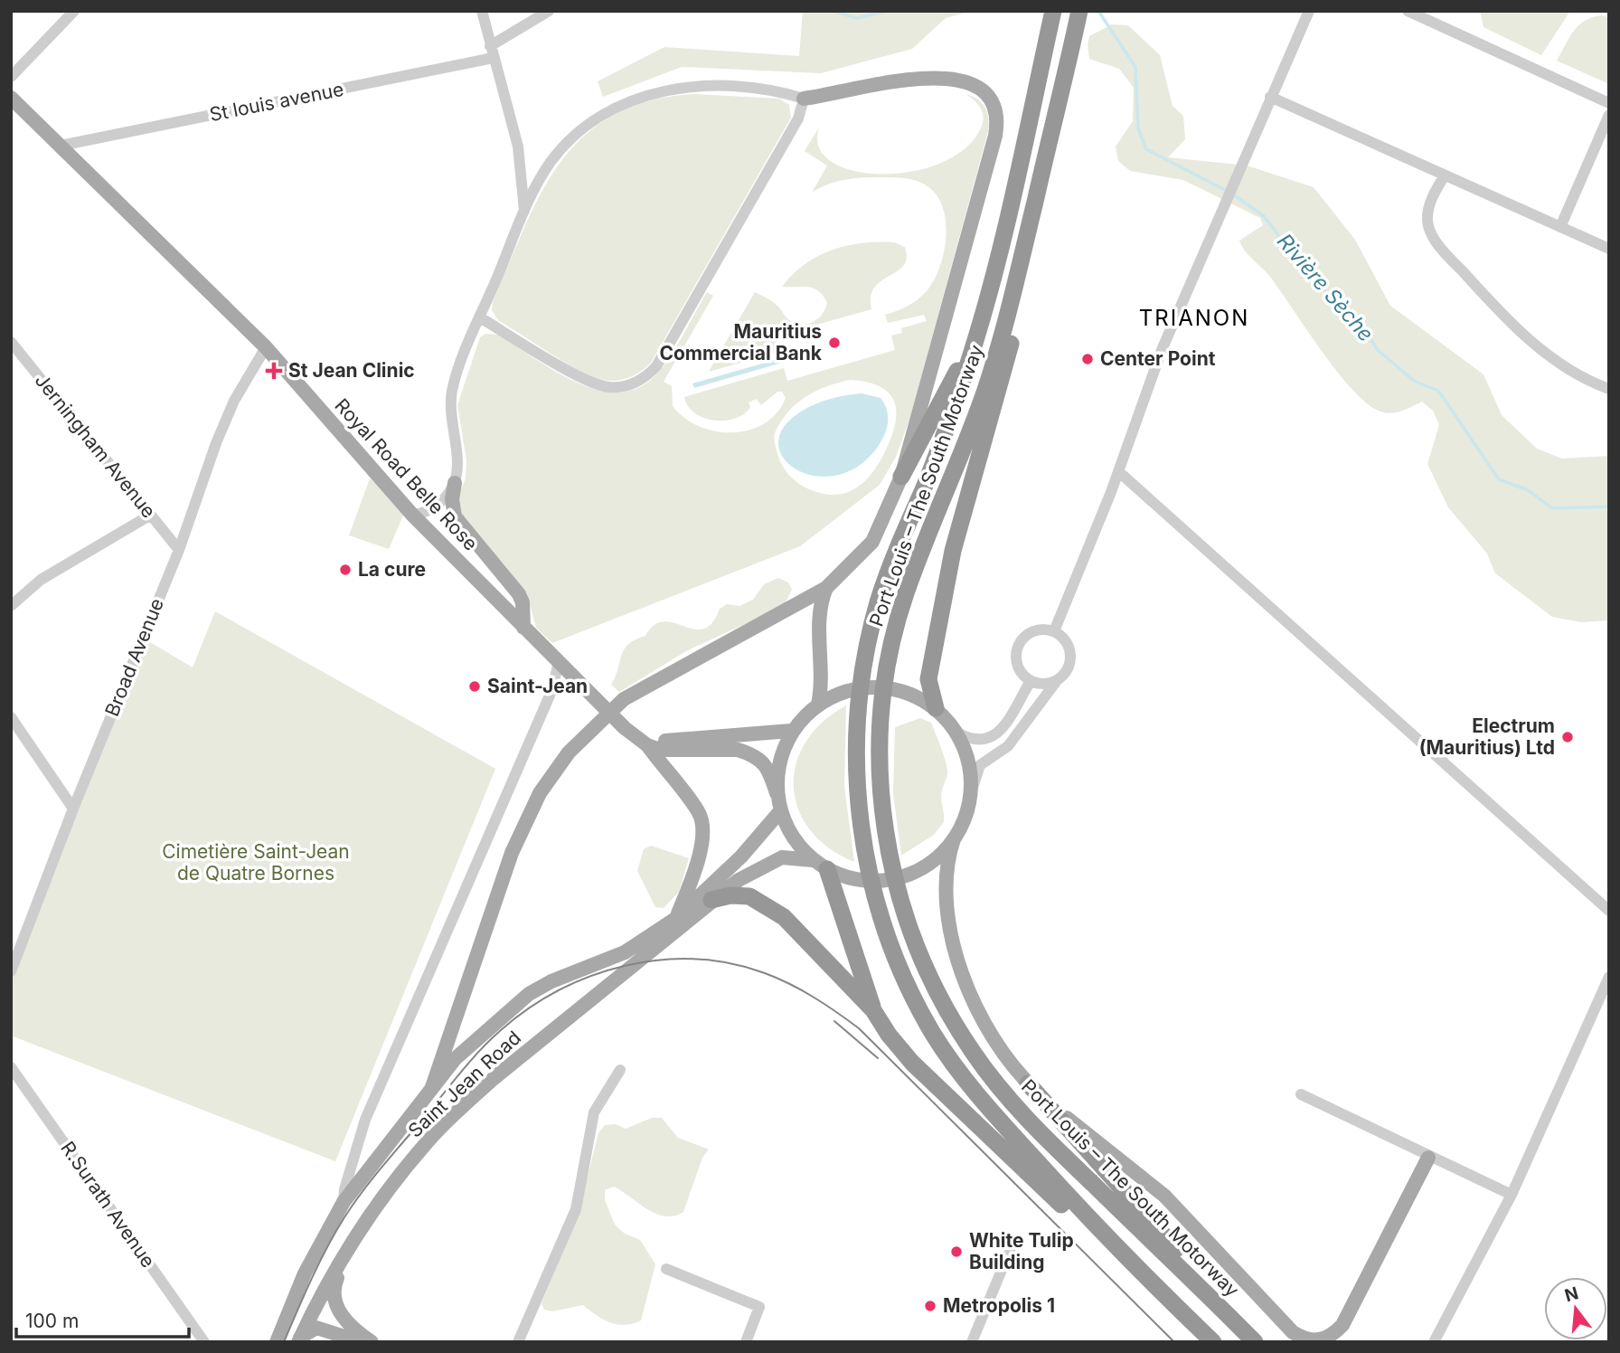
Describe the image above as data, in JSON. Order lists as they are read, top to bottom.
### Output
{
  "streets": {
    "highway": ["Port Louis – The South Motorway"],
    "main road": ["Royal Road Belle Rose", "Saint Jean Road"],
    "street": [
      "St louis avenue",
      "Jerningham Avenue",
      "Broad Avenue",
      "R.Surath Avenue"
    ]
  },
  "crossings": [
    ["St louis avenue", "Royal Road Belle Rose"],
    ["Jerningham Avenue", "Broad Avenue"],
    ["Royal Road Belle Rose", "Broad Avenue"],
    ["Royal Road Belle Rose", "Saint Jean Road"]
  ],
  "districts": ["TRIANON"],
  "water": ["Rivière Sèche"],
  "parks": ["Cimetière Saint-Jean de Quatre Bornes"],
  "places": {
    "other": [
      "Mauritius Commercial Bank",
      "Center Point",
      "La cure",
      "Saint-Jean",
      "Electrum (Mauritius) Ltd",
      "White Tulip Building",
      "Metropolis 1"
    ],
    "health": ["St Jean Clinic"]
  },
  "scale_bar": "100 m",
  "north": "top"
}
